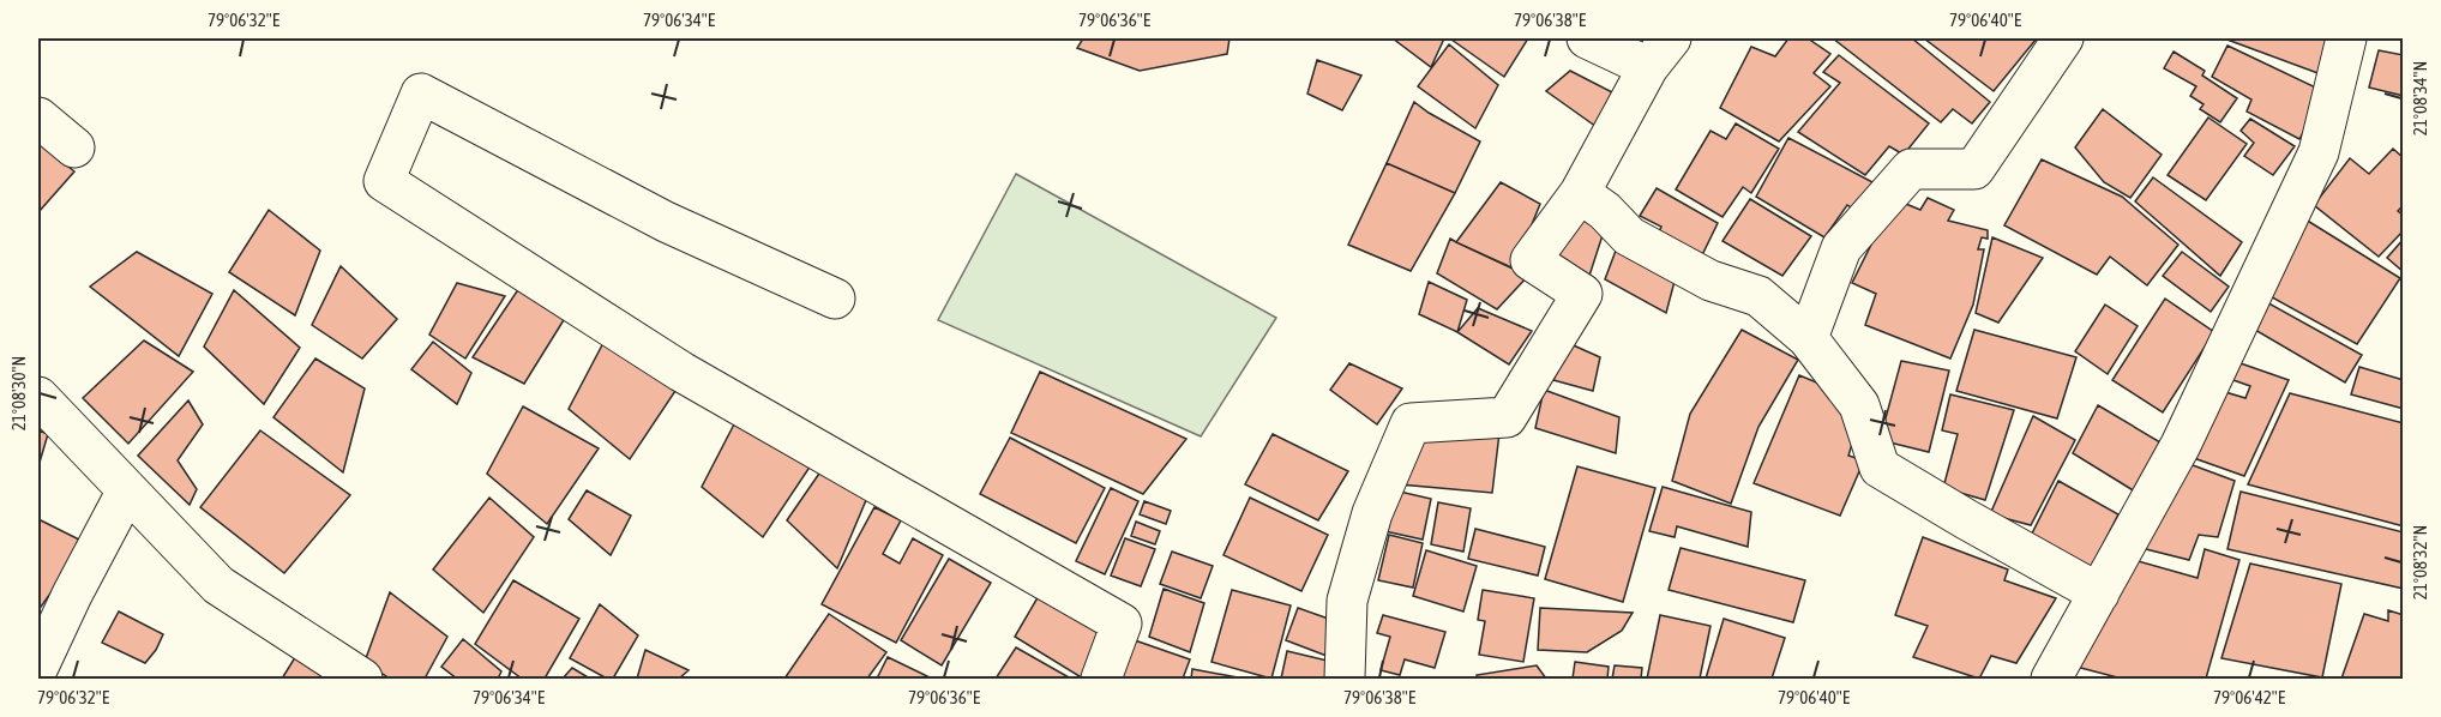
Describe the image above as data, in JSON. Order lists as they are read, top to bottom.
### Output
{
  "coordinates": [
    "79°06'32\"E",
    "79°06'34\"E",
    "79°06'36\"E",
    "79°06'38\"E",
    "79°06'40\"E",
    "21°08'34\"N",
    "21°08'30\"N",
    "21°08'32\"N",
    "79°06'42\"E"
  ]
}
